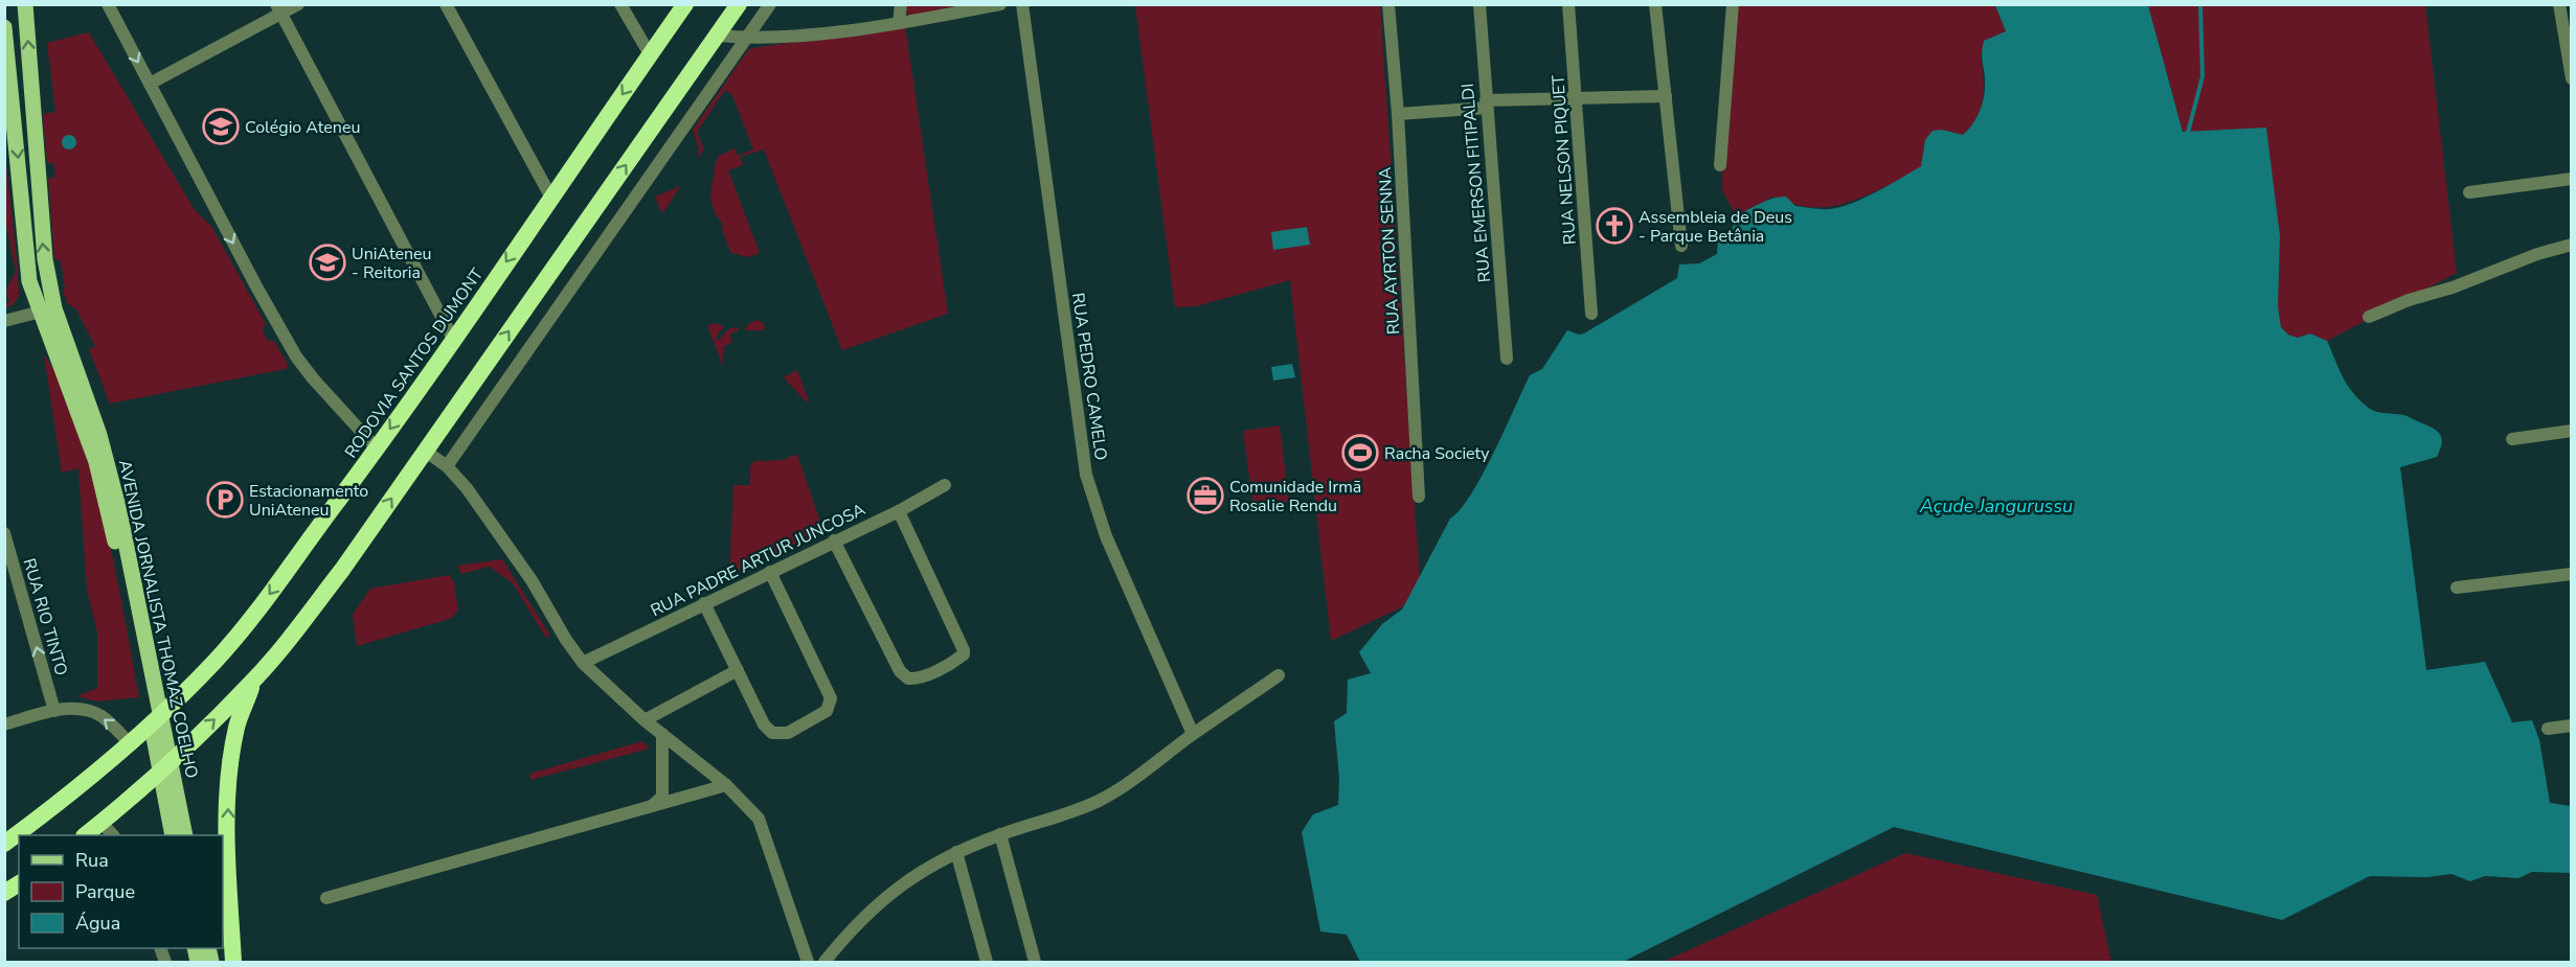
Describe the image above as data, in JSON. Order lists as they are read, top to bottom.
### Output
{
  "streets": {
    "highway": ["RODOVIA SANTOS DUMONT"],
    "main road": ["AVENIDA JORNALISTA THOMAZ COELHO"],
    "street": [
      "RUA NELSON PIQUET",
      "RUA EMERSON FITIPALDI",
      "RUA AYRTON SENNA",
      "RUA PEDRO CAMELO",
      "RUA PADRE ARTUR JUNCOSA",
      "RUA RIO TINTO"
    ]
  },
  "one_way": ["RUA RIO TINTO"],
  "water": ["Açude Jangurussu"],
  "places": {
    "school or university": ["Colégio Ateneu", "UniAteneu - Reitoria"],
    "church": ["Assembleia de Deus - Parque Betânia"],
    "sports": ["Racha Society"],
    "office": ["Comunidade Irmã Rosalie Rendu"],
    "parking": ["Estacionamento UniAteneu"]
  },
  "legend": ["Rua", "Parque", "Água"]
}
